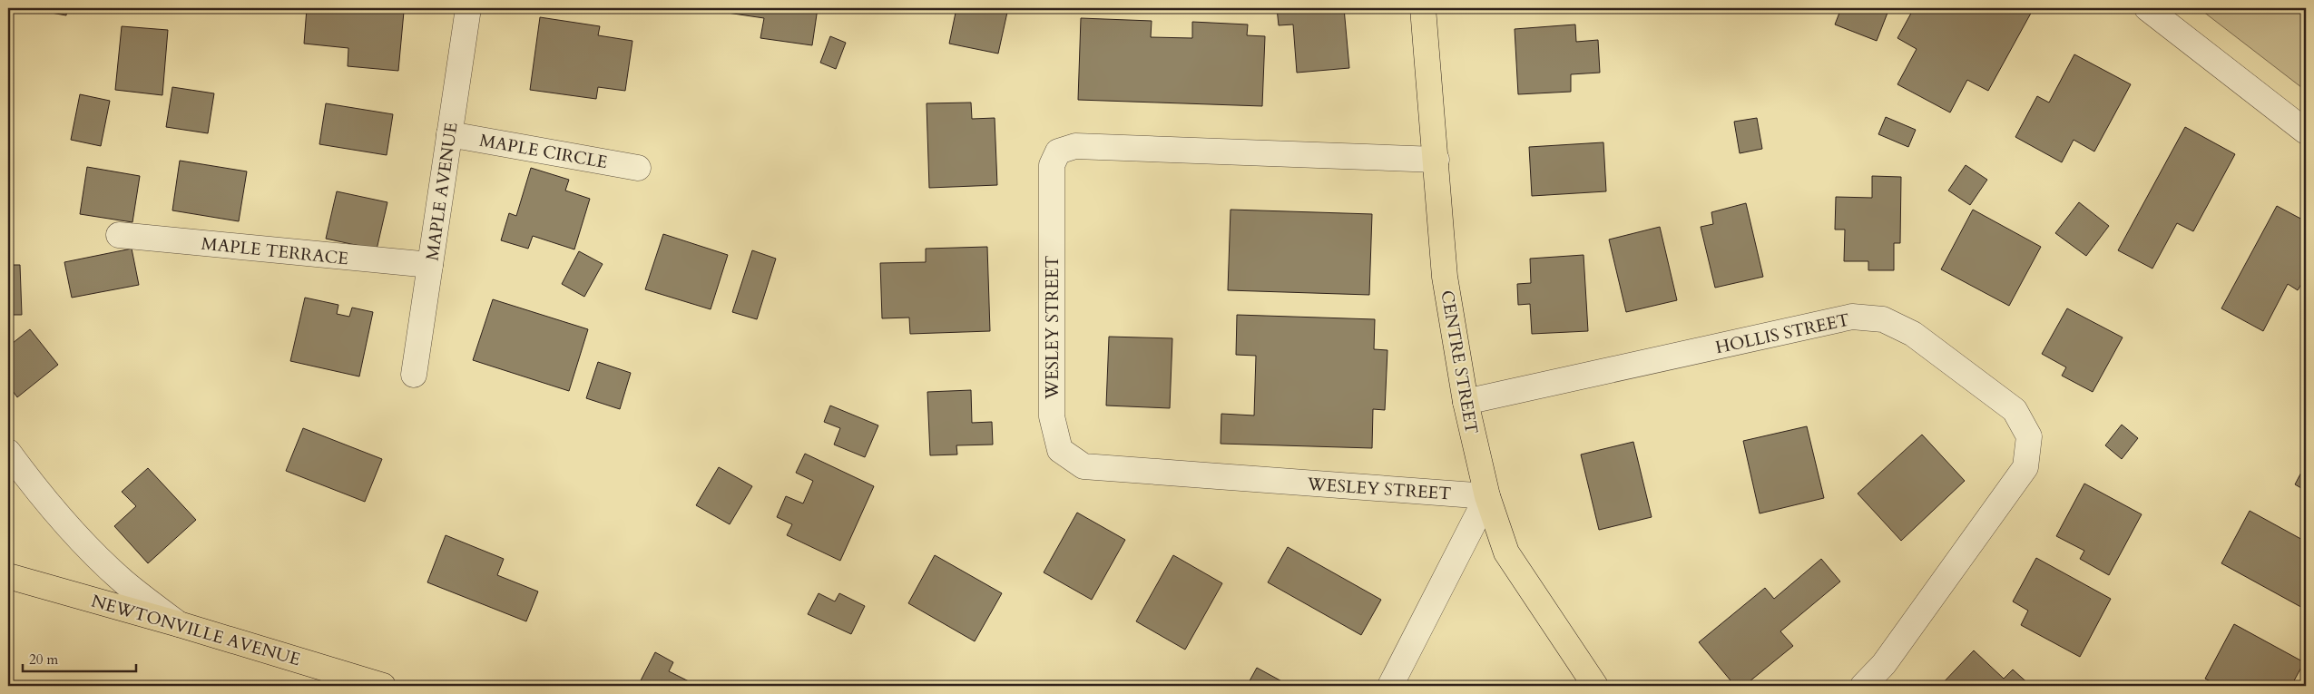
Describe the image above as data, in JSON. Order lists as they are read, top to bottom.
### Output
{
  "streets": {
    "main road": ["CENTRE STREET", "NEWTONVILLE AVENUE"],
    "street": [
      "MAPLE CIRCLE",
      "MAPLE AVENUE",
      "MAPLE TERRACE",
      "WESLEY STREET",
      "HOLLIS STREET"
    ]
  },
  "crossings": [
    ["MAPLE CIRCLE", "MAPLE AVENUE"],
    ["MAPLE AVENUE", "MAPLE TERRACE"],
    ["WESLEY STREET", "CENTRE STREET"],
    ["HOLLIS STREET", "CENTRE STREET"]
  ],
  "scale_bar": "20 m"
}
